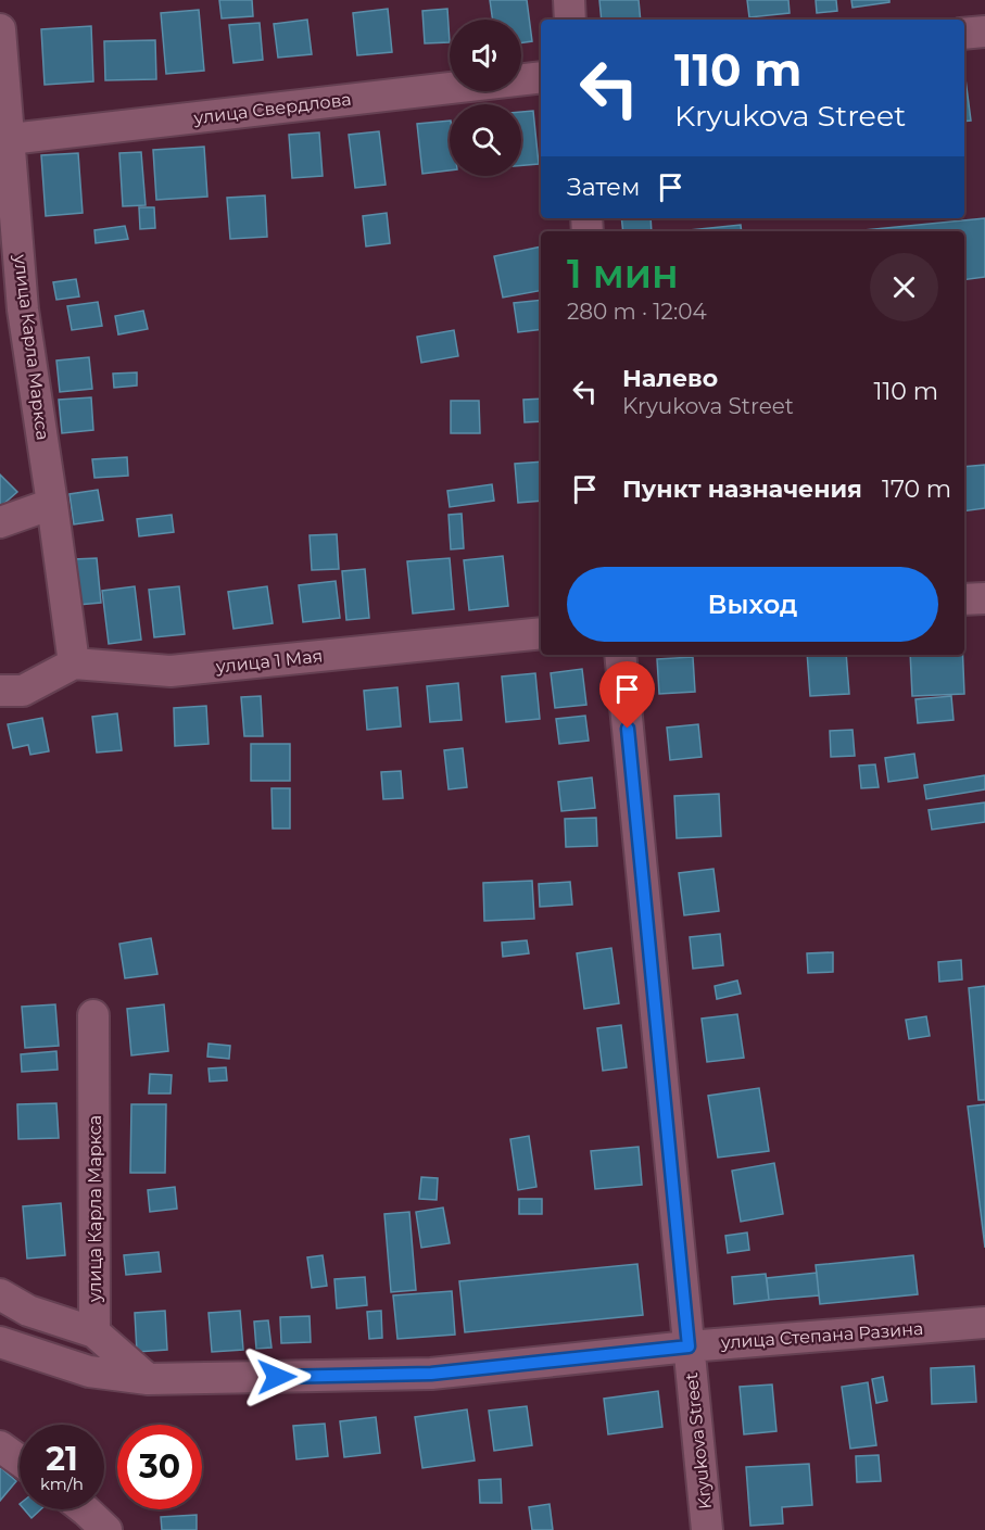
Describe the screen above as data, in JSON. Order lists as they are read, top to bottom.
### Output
{
  "streets": {
    "street": [
      "улица Свердлова",
      "улица Карла Маркса",
      "улица 1 Мая",
      "улица Степана Разина",
      "Kryukova Street"
    ]
  },
  "crossings": [
    ["улица Свердлова", "улица Карла Маркса"],
    ["улица Карла Маркса", "улица 1 Мая"],
    ["улица Степана Разина", "Kryukova Street"]
  ],
  "page": {
    "turn": ["110 m", "Kryukova Street"],
    "then": "Затем",
    "heading": ["1 мин", "280 m · 12:04"],
    "list": [
      {
        "name": "Налево",
        "note": "Kryukova Street",
        "value": "110 m"
      },
      {
        "name": "Пункт назначения",
        "value": "170 m"
      }
    ],
    "buttons": "Выход",
    "speed": "21 km/h",
    "limit": "30"
  }
}
